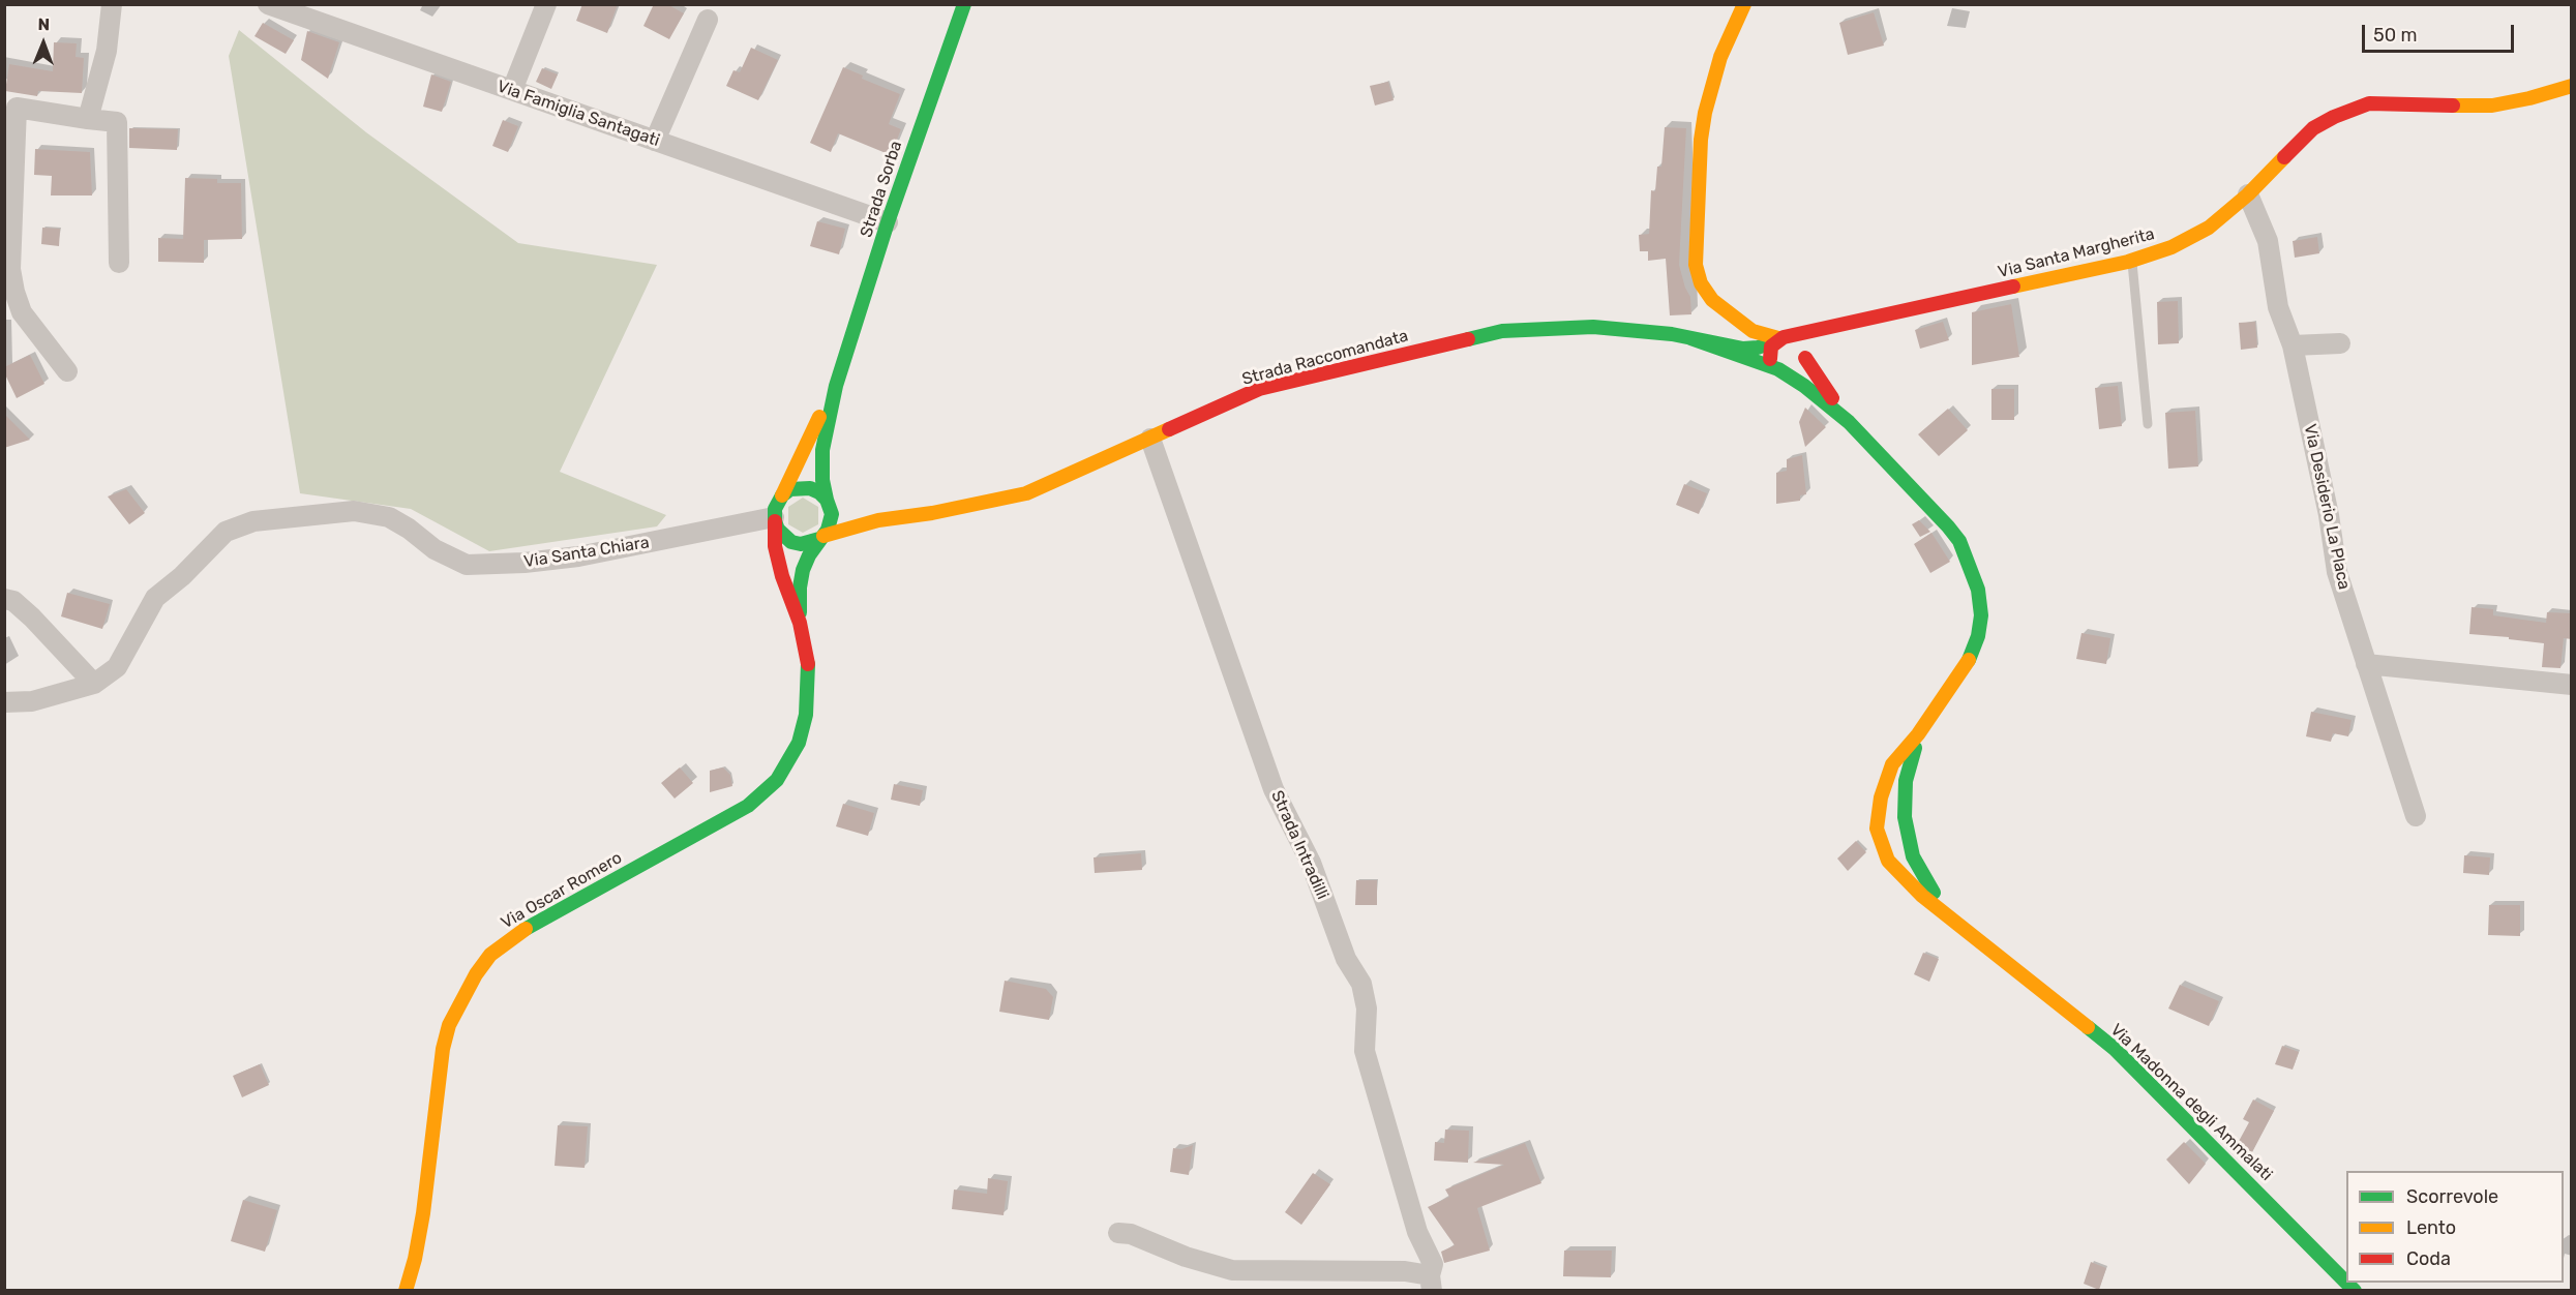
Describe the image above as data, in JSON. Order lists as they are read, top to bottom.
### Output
{
  "streets": {
    "street": [
      "Via Famiglia Santagati",
      "Strada Sorba",
      "Via Santa Margherita",
      "Strada Raccomandata",
      "Via Desiderio La Placa",
      "Via Santa Chiara",
      "Strada Intradilli",
      "Via Oscar Romero",
      "Via Madonna degli Ammalati"
    ]
  },
  "crossings": [
    ["Via Famiglia Santagati", "Strada Sorba"],
    ["Via Santa Margherita", "Strada Raccomandata"],
    ["Via Santa Margherita", "Via Desiderio La Placa"],
    ["Strada Raccomandata", "Strada Intradilli"]
  ],
  "legend": ["Scorrevole", "Lento", "Coda"],
  "scale_bar": "50 m",
  "north": "top"
}
